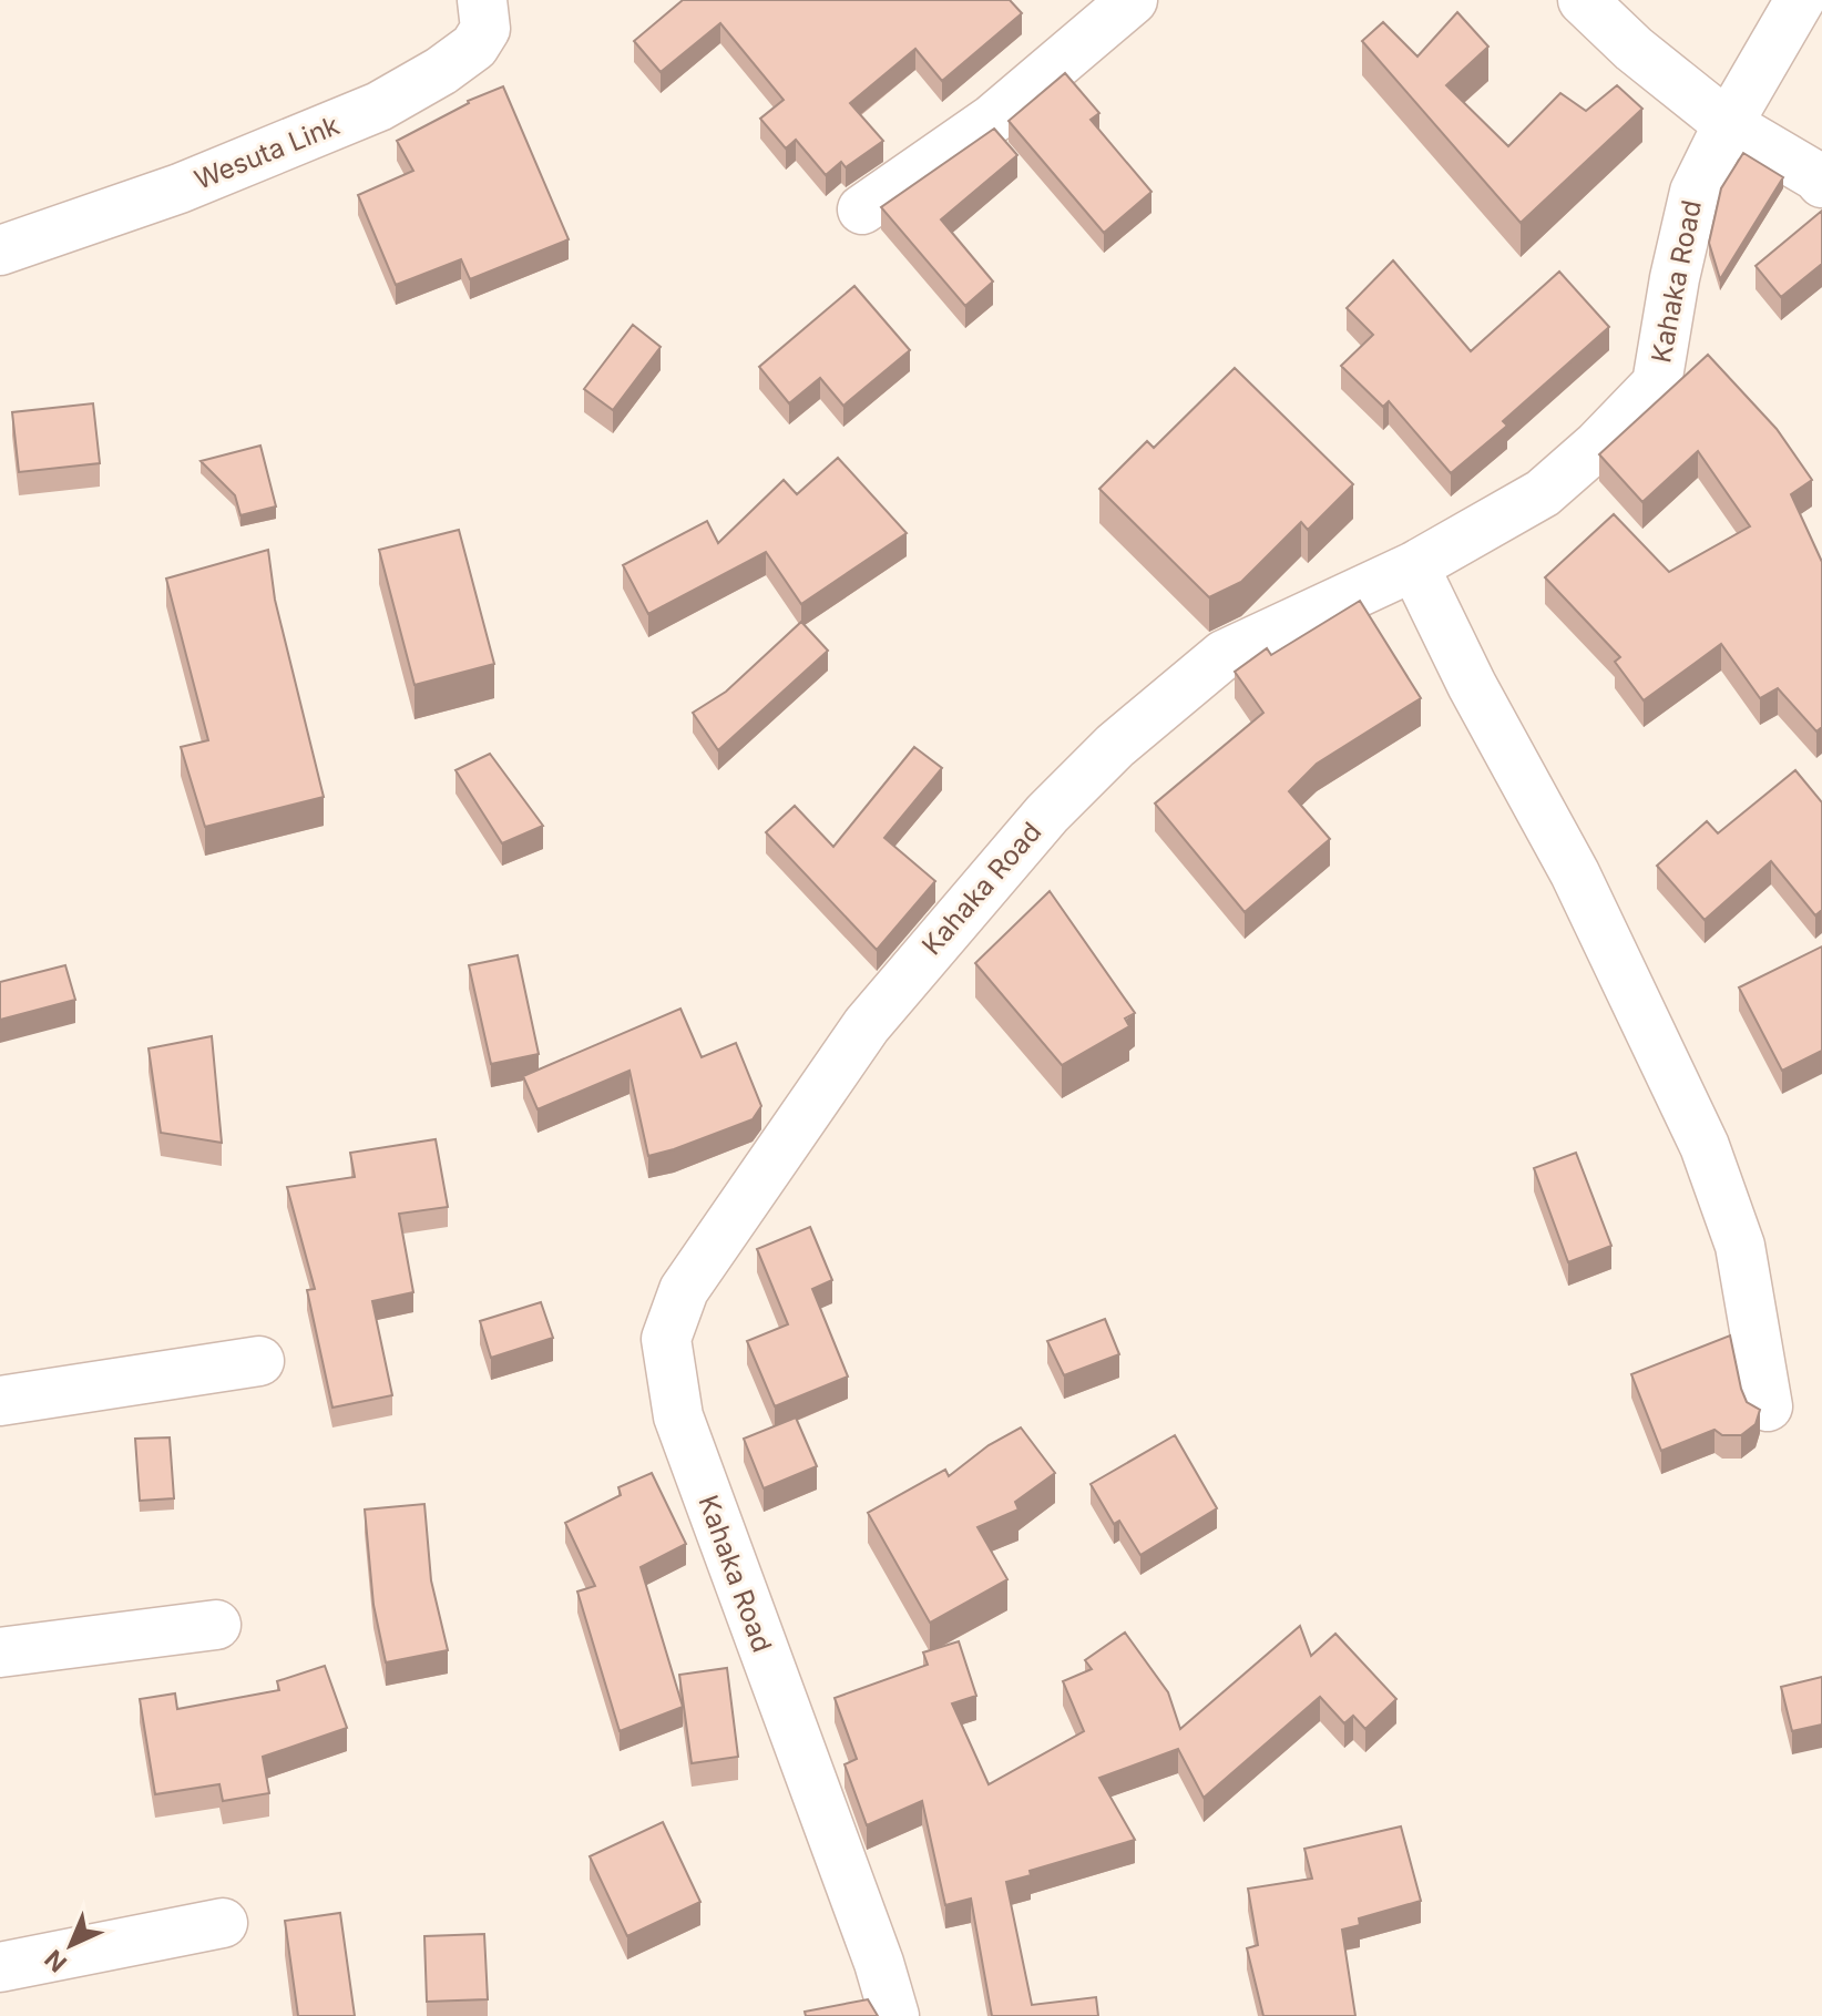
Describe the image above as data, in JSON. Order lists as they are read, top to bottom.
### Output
{
  "streets": {
    "street": ["Wesuta Link", "Kahaka Road"]
  },
  "north": "bottom left"
}
